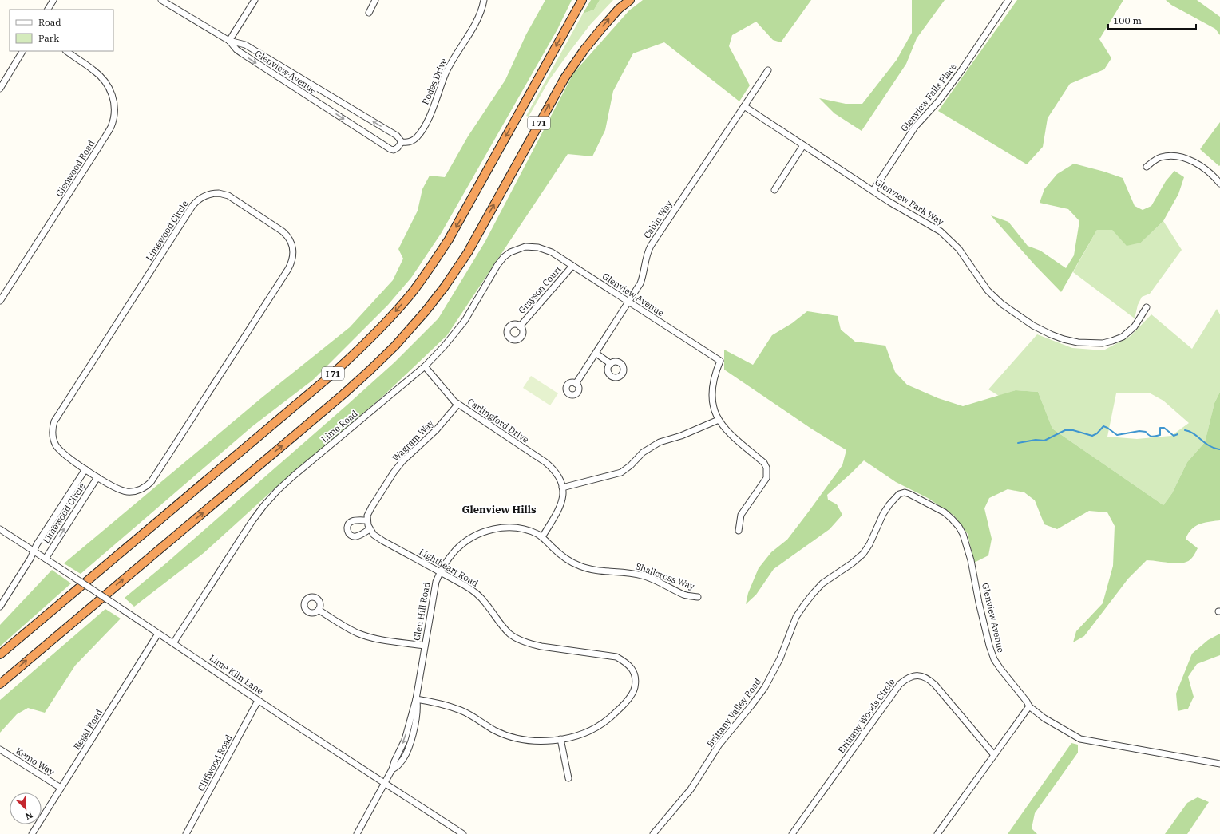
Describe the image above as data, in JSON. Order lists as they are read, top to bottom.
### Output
{
  "streets": {
    "highway": ["I 71"],
    "street": [
      "Glenview Avenue",
      "Rodes Drive",
      "Glenview Falls Place",
      "Glenwood Road",
      "Glenview Park Way",
      "Cabin Way",
      "Limewood Circle",
      "Grayson Court",
      "Carlingford Drive",
      "Lime Road",
      "Wagram Way",
      "Lightheart Road",
      "Shallcross Way",
      "Glen Hill Road",
      "Lime Kiln Lane",
      "Brittany Valley Road",
      "Brittany Woods Circle",
      "Regal Road",
      "Kemo Way",
      "Cliffwood Road"
    ]
  },
  "crossings": [
    ["Glenview Avenue", "Rodes Drive"],
    ["Glenview Avenue", "Cabin Way"],
    ["Glenview Avenue", "Grayson Court"],
    ["Glenview Avenue", "Lime Road"],
    ["Glenview Avenue", "Brittany Valley Road"],
    ["Glenview Falls Place", "Glenview Park Way"],
    ["Glenview Park Way", "Cabin Way"],
    ["Limewood Circle", "Lime Kiln Lane"],
    ["Carlingford Drive", "Lime Road"],
    ["Carlingford Drive", "Wagram Way"],
    ["Lime Road", "Lime Kiln Lane"],
    ["Wagram Way", "Lightheart Road"],
    ["Lightheart Road", "Glen Hill Road"],
    ["Shallcross Way", "Glen Hill Road"],
    ["Glen Hill Road", "Lime Kiln Lane"],
    ["Lime Kiln Lane", "Regal Road"],
    ["Lime Kiln Lane", "Cliffwood Road"],
    ["Regal Road", "Kemo Way"]
  ],
  "districts": ["Glenview Hills"],
  "legend": ["Road", "Park"],
  "scale_bar": "100 m",
  "north": "bottom right"
}
